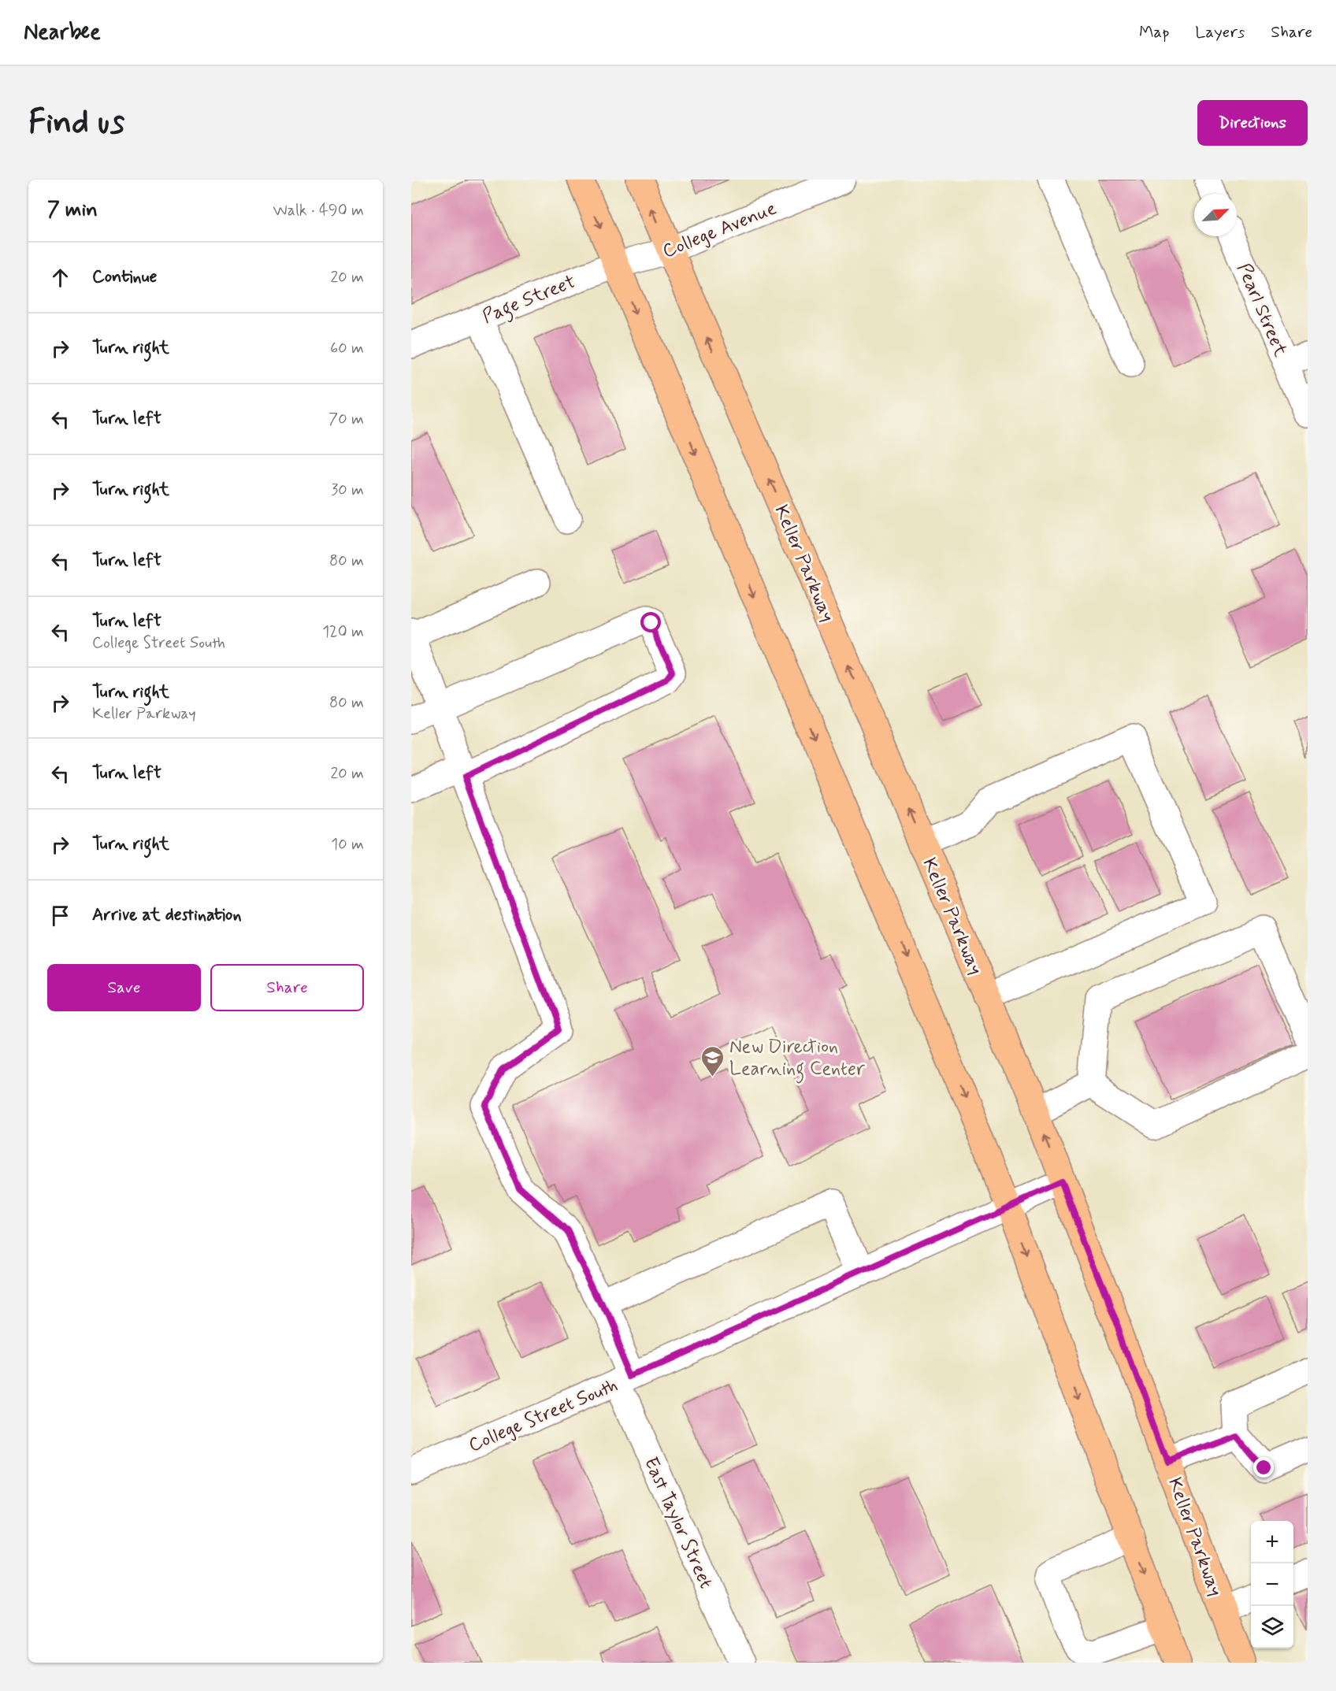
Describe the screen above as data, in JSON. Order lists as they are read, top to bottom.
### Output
{
  "streets": {
    "main road": ["Keller Parkway"],
    "street": [
      "College Avenue",
      "Page Street",
      "Pearl Street",
      "College Street South",
      "East Taylor Street"
    ]
  },
  "crossings": [
    ["College Avenue", "Page Street"],
    ["College Avenue", "Keller Parkway"],
    ["Page Street", "Keller Parkway"],
    ["Keller Parkway", "College Street South"],
    ["College Street South", "East Taylor Street"]
  ],
  "places": {
    "school or university": ["New Direction Learning Center"]
  },
  "north": "top right",
  "page": {
    "header": "Nearbee",
    "nav": ["Map", "Layers", "Share"],
    "buttons": [
      "Directions",
      ["Save", "Share"]
    ],
    "title": "Find us",
    "heading": ["7 min", "Walk · 490 m"],
    "list": [
      ["Continue", "20 m"],
      ["Turn right", "60 m"],
      ["Turn left", "70 m"],
      ["Turn right", "30 m"],
      ["Turn left", "80 m"],
      ["Turn left", "College Street South", "120 m"],
      ["Turn right", "Keller Parkway", "80 m"],
      ["Turn left", "20 m"],
      ["Turn right", "10 m"],
      "Arrive at destination"
    ],
    "map_buttons": ["+", "−"]
  }
}
